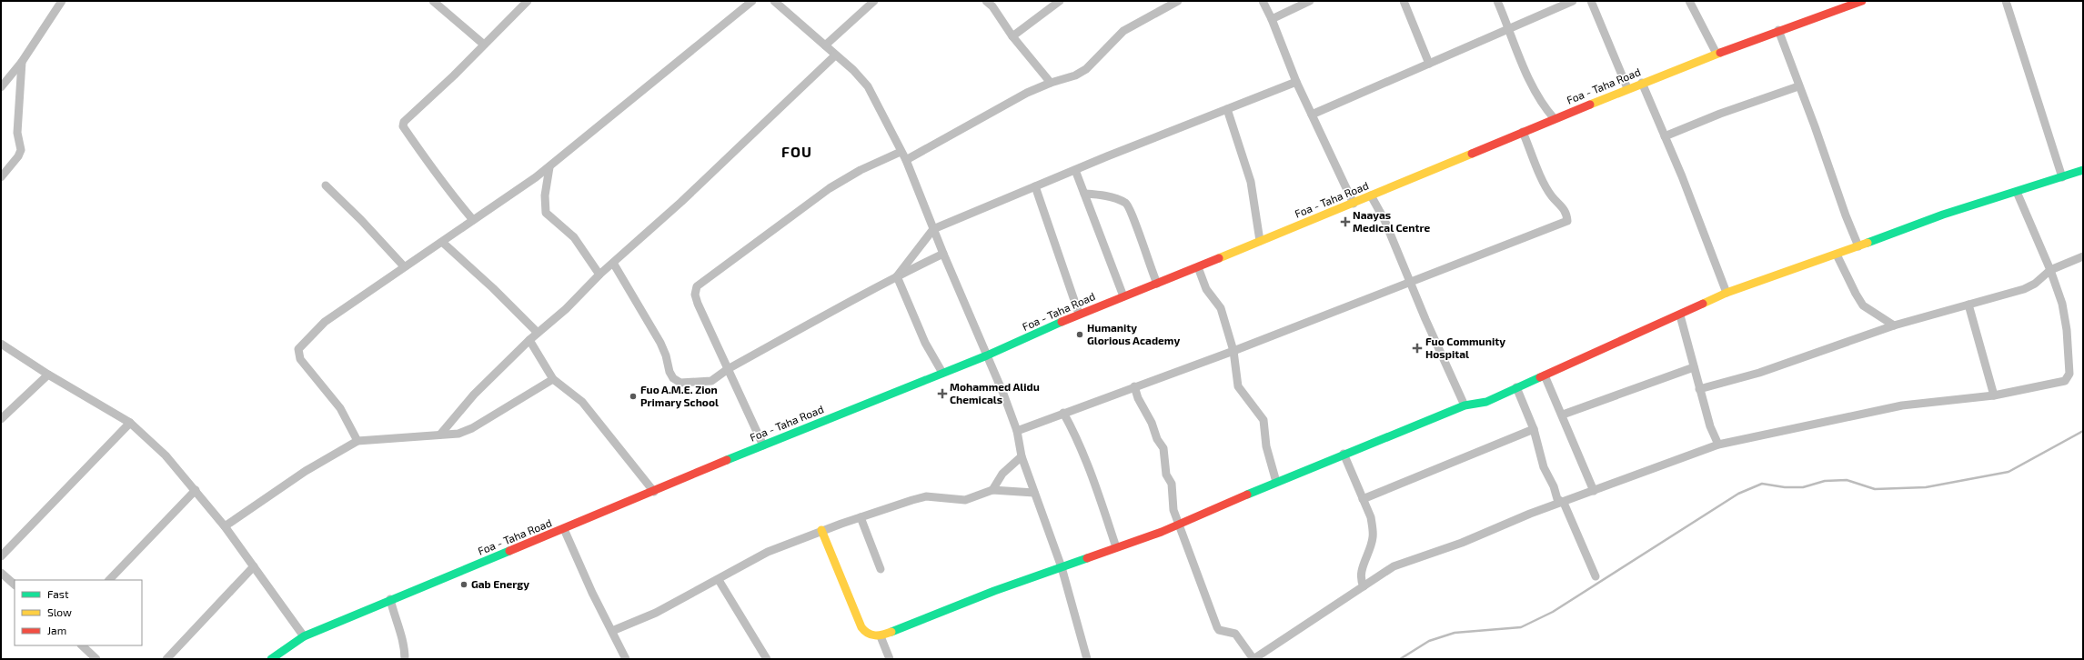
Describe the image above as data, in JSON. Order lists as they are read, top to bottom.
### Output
{
  "streets": {
    "street": ["Foa - Taha Road"]
  },
  "districts": ["FOU"],
  "places": {
    "health": ["Naayas Medical Centre", "Fuo Community Hospital", "Mohammed Alidu Chemicals"],
    "other": ["Humanity Glorious Academy", "Fuo A.M.E. Zion Primary School", "Gab Energy"]
  },
  "legend": ["Fast", "Slow", "Jam"]
}
